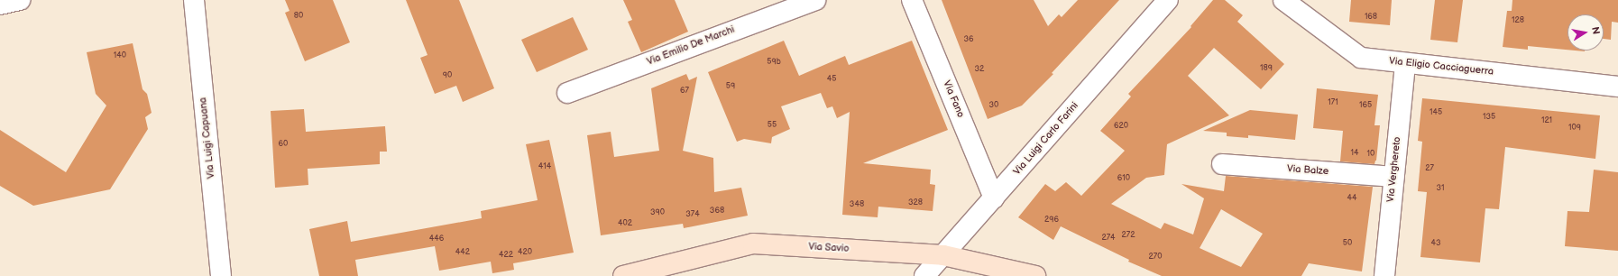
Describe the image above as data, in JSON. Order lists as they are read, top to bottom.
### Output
{
  "streets": {
    "street": [
      "Via Emilio De Marchi",
      "Via Eligio Cacciaguerra",
      "Via Fano",
      "Via Luigi Capuana",
      "Via Luigi Carlo Farini",
      "Via Verghereto",
      "Via Balze",
      "Via Savio"
    ]
  },
  "crossings": [
    ["Via Eligio Cacciaguerra", "Via Verghereto"],
    ["Via Fano", "Via Luigi Carlo Farini"],
    ["Via Luigi Carlo Farini", "Via Savio"],
    ["Via Verghereto", "Via Balze"]
  ],
  "house_numbers": [
    "80",
    "168",
    "128",
    "36",
    "140",
    "59b",
    "189",
    "32",
    "90",
    "45",
    "59",
    "67",
    "171",
    "30",
    "165",
    "145",
    "135",
    "121",
    "55",
    "620",
    "109",
    "60",
    "14",
    "10",
    "414",
    "27",
    "610",
    "31",
    "44",
    "328",
    "348",
    "368",
    "390",
    "374",
    "296",
    "402",
    "272",
    "274",
    "446",
    "50",
    "43",
    "442",
    "420",
    "422",
    "270"
  ],
  "north": "right"
}
